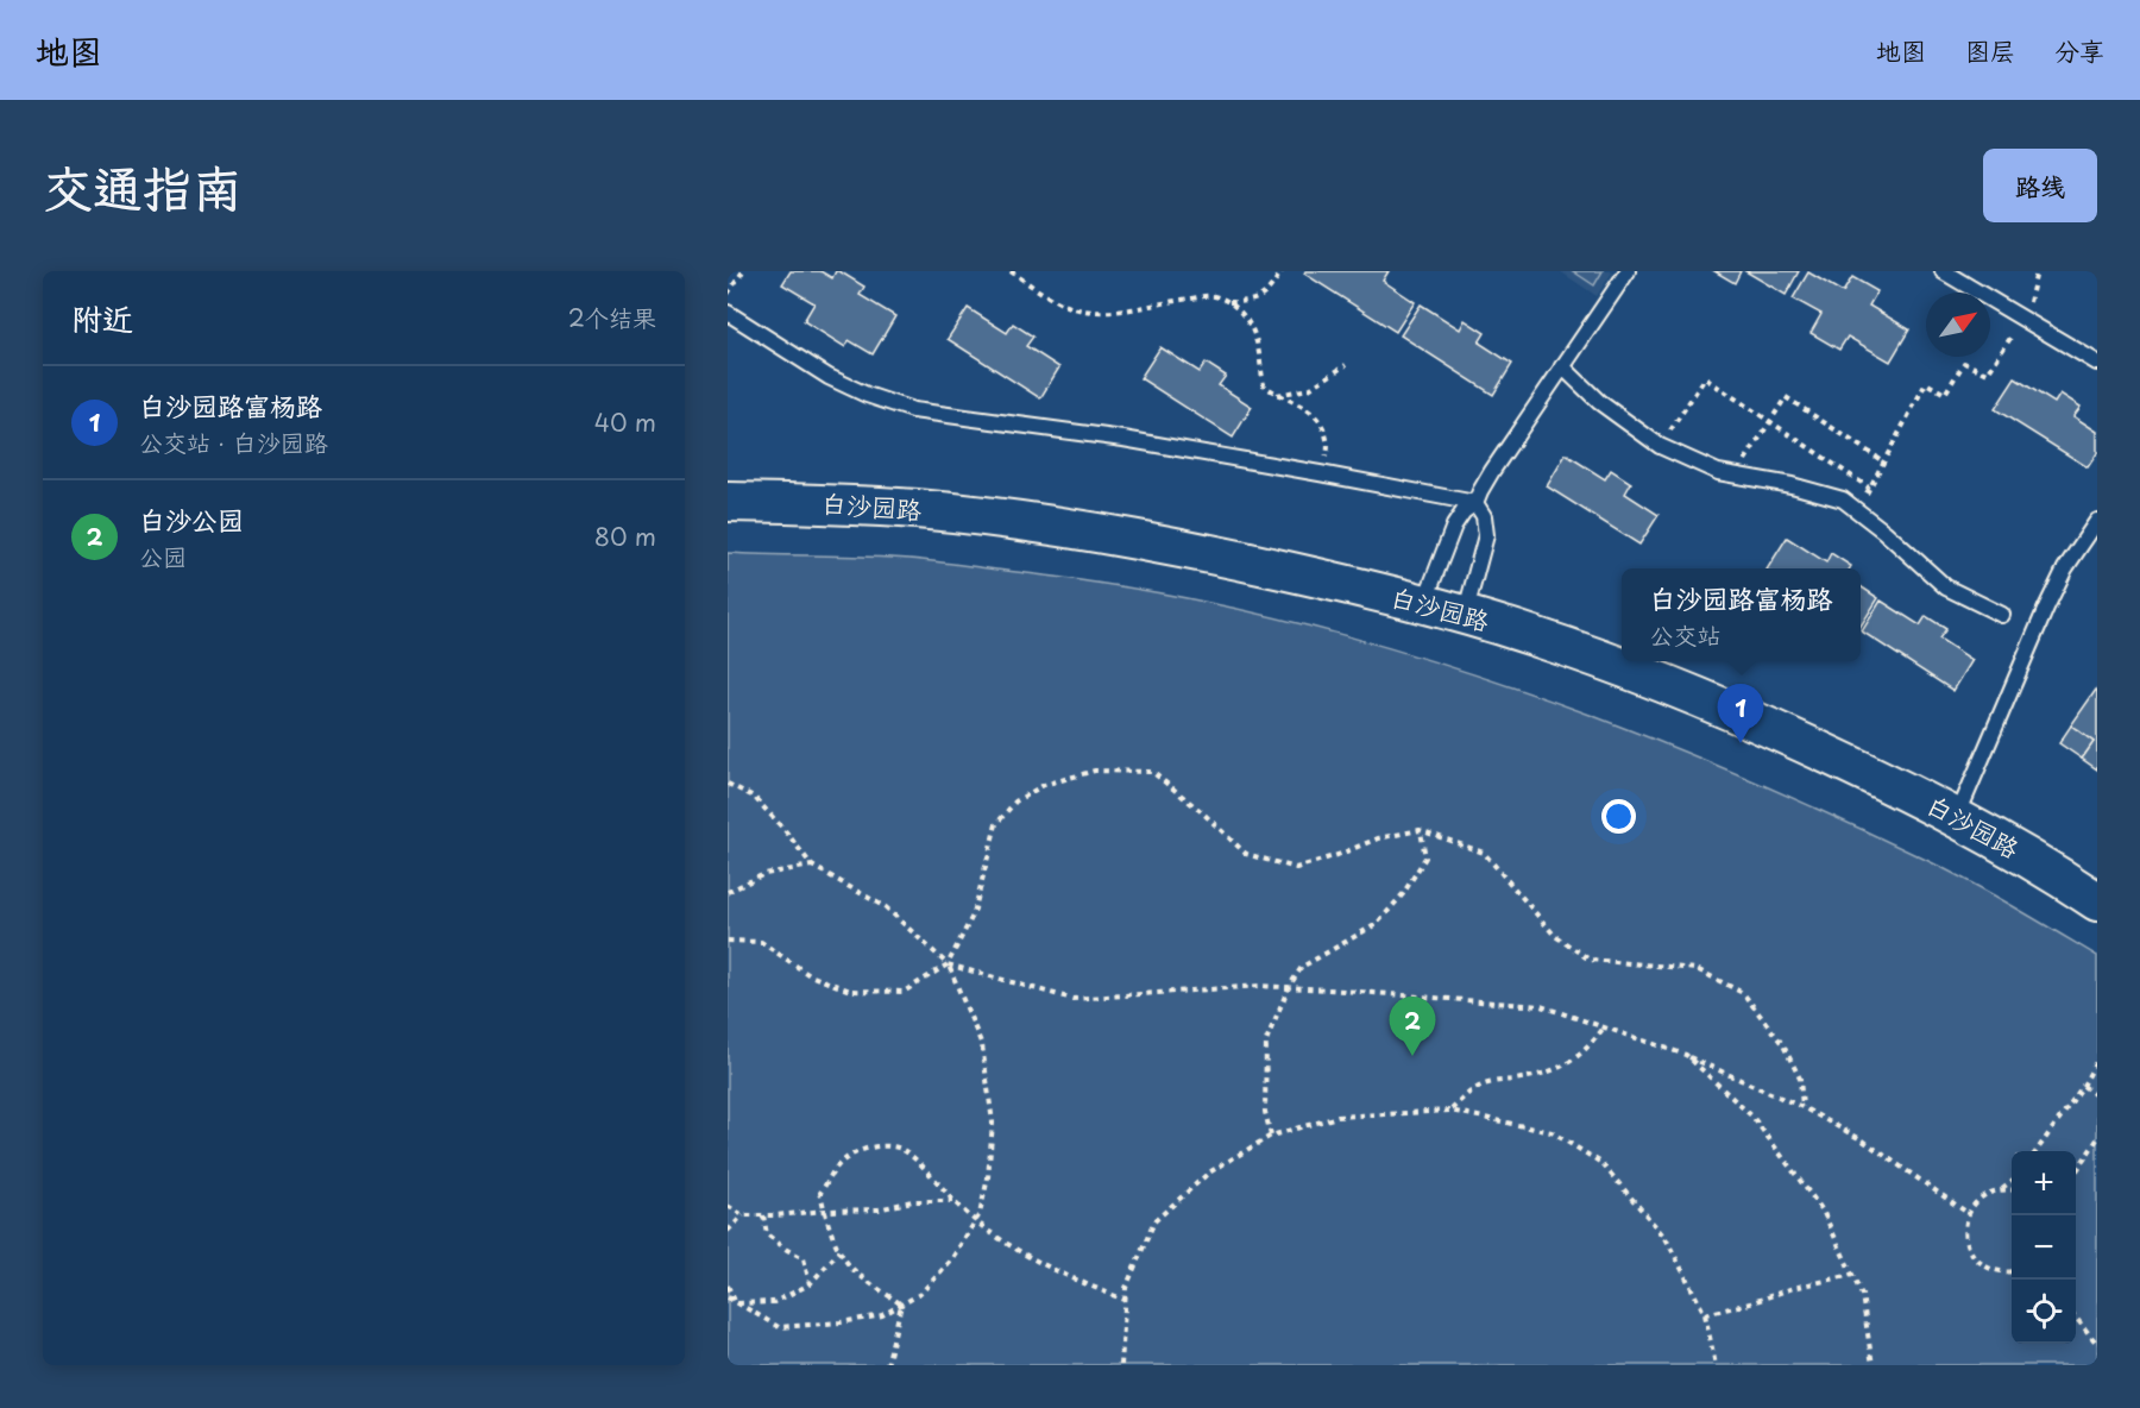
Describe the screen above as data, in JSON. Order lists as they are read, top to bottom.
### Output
{
  "streets": {
    "street": ["白沙园路"]
  },
  "north": "top right",
  "page": {
    "header": "地图",
    "nav": ["地图", "图层", "分享"],
    "title": "交通指南",
    "buttons": "路线",
    "heading": ["附近", "2个结果"],
    "list": [
      {
        "mark": "1",
        "name": "白沙园路富杨路",
        "note": "公交站 · 白沙园路",
        "value": "40 m"
      },
      {
        "mark": "2",
        "name": "白沙公园",
        "note": "公园",
        "value": "80 m"
      }
    ],
    "popup": ["白沙园路富杨路", "公交站"],
    "pins": ["1", "2"],
    "map_buttons": ["+", "−"]
  }
}
